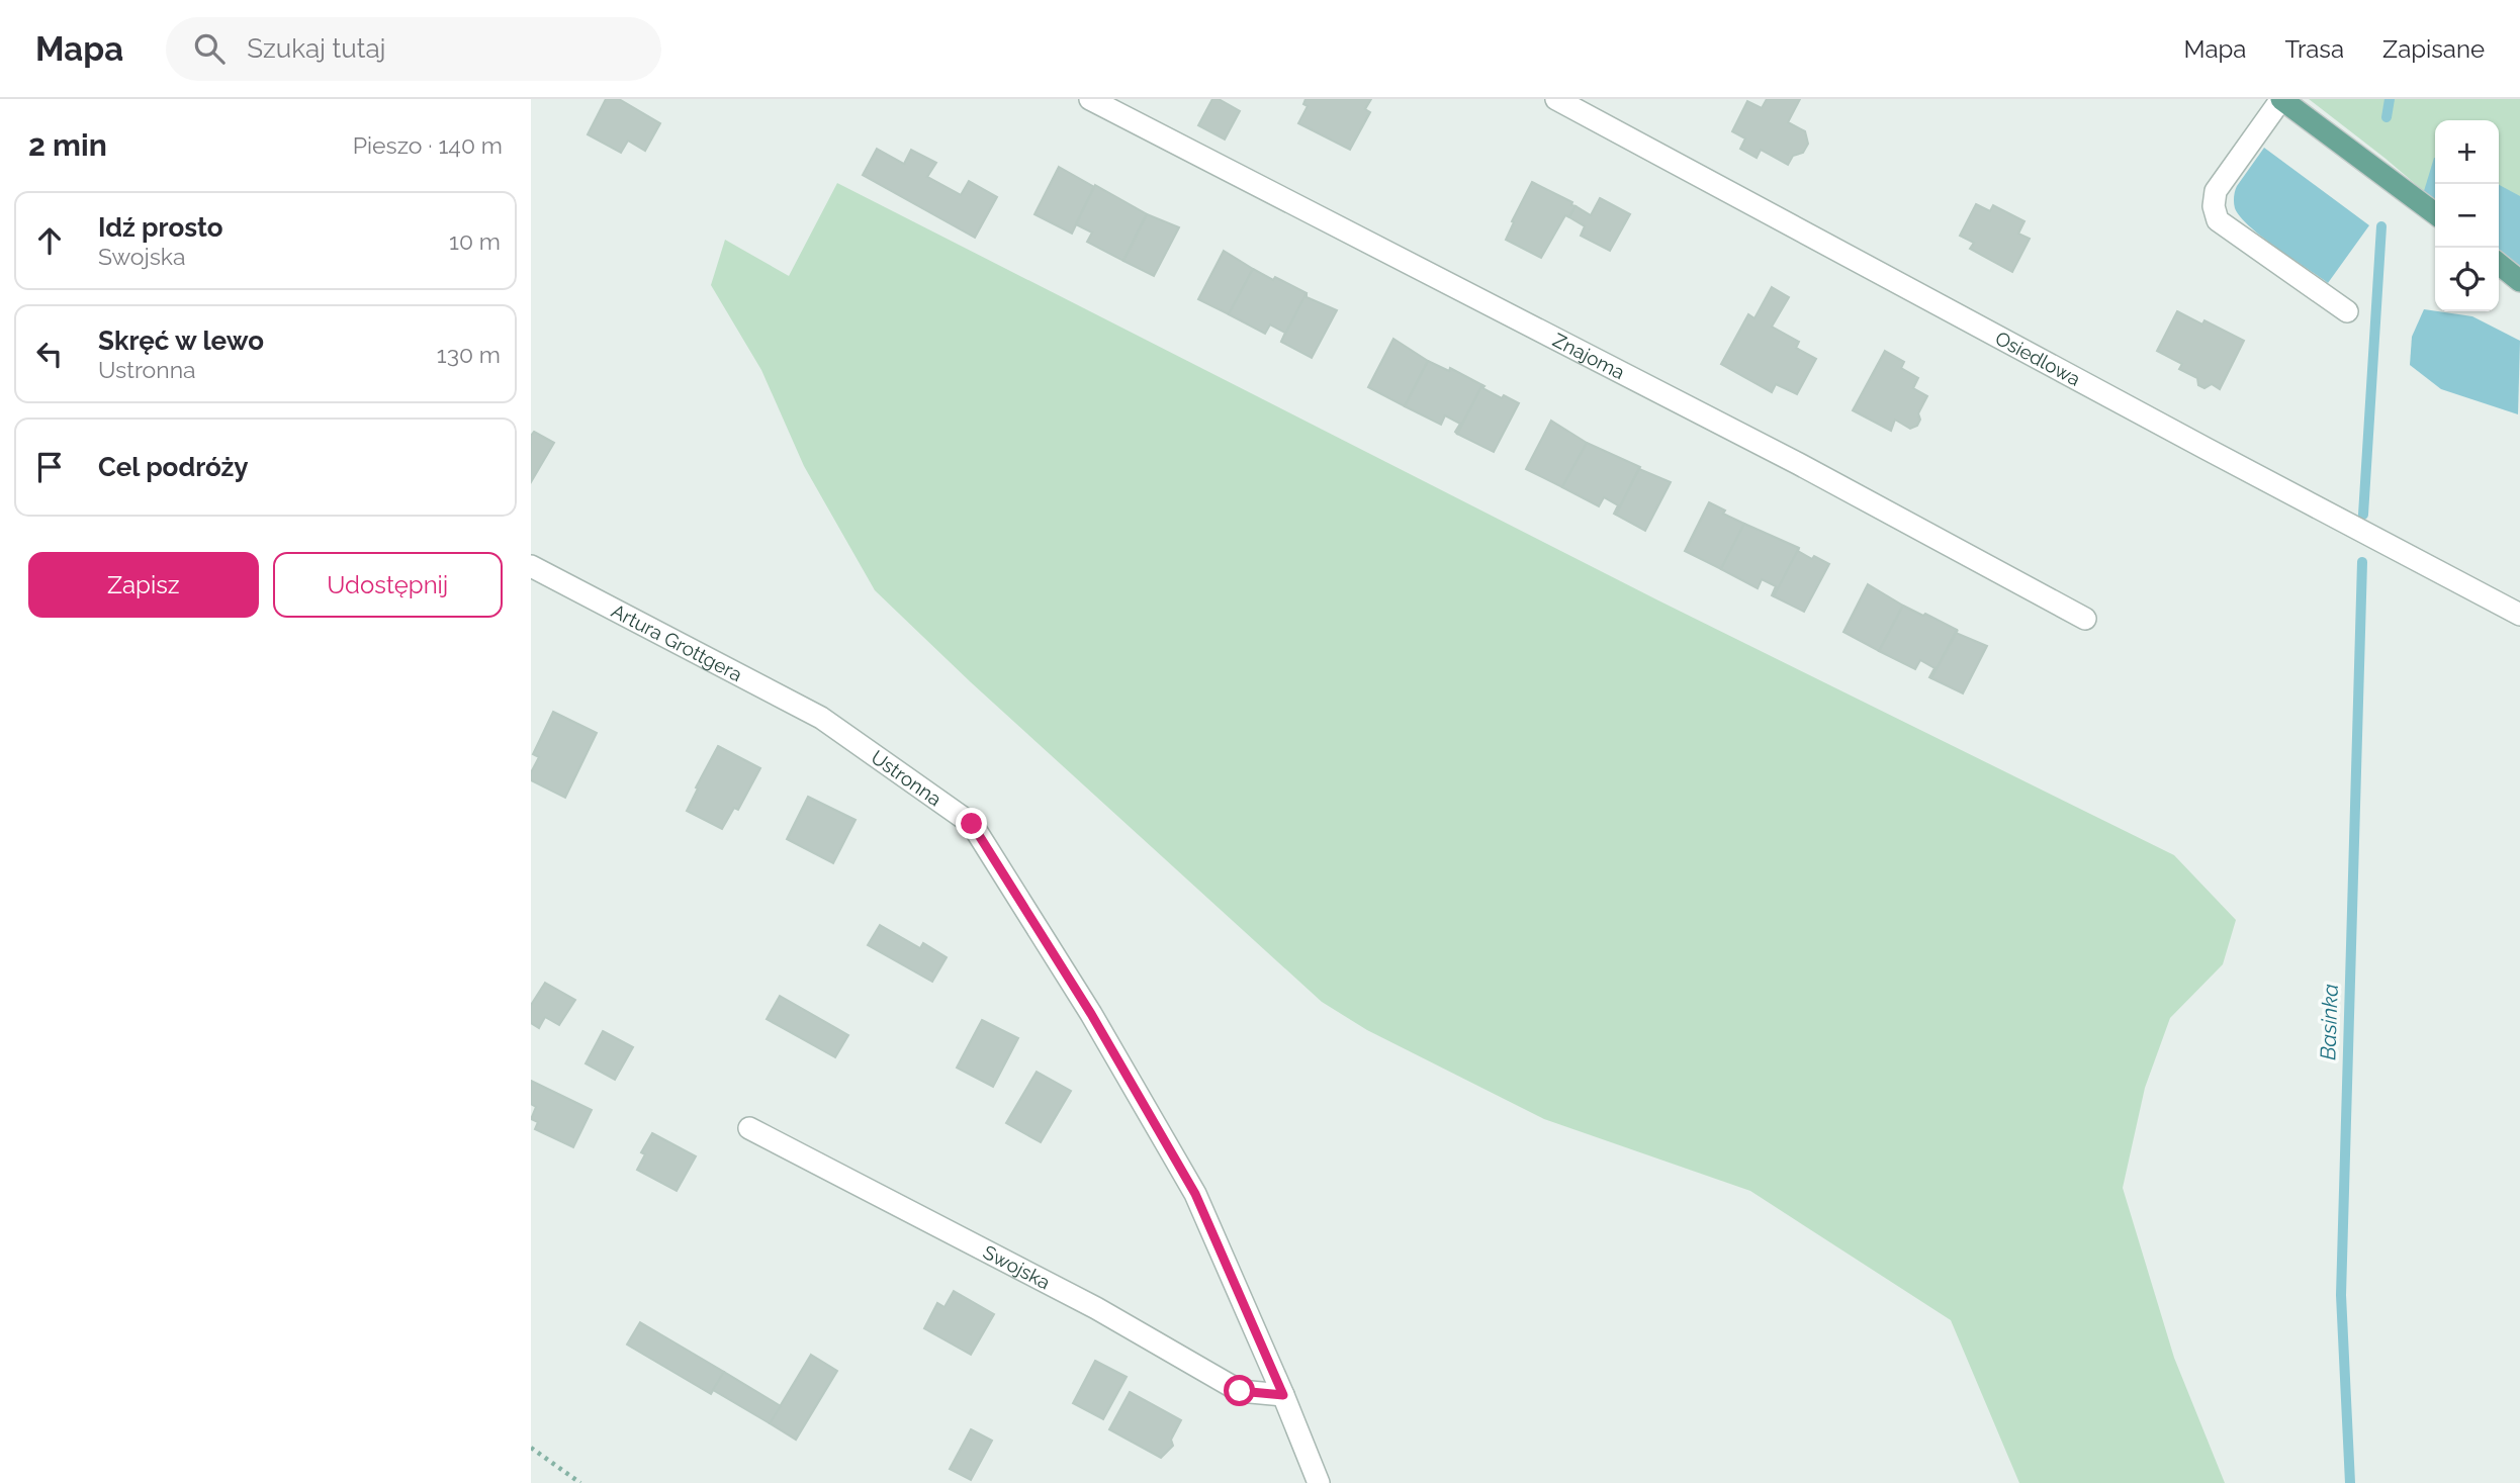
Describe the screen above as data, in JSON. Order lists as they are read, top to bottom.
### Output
{
  "streets": {
    "street": [
      "Znajoma",
      "Osiedlowa",
      "Artura Grottgera",
      "Ustronna",
      "Swojska"
    ]
  },
  "crossings": [
    ["Artura Grottgera", "Ustronna"],
    ["Ustronna", "Swojska"]
  ],
  "water": ["Basinka"],
  "page": {
    "header": "Mapa",
    "search": "Szukaj tutaj",
    "nav": ["Mapa", "Trasa", "Zapisane"],
    "heading": ["2 min", "Pieszo · 140 m"],
    "map_buttons": ["+", "−"],
    "list": [
      ["Idź prosto", "Swojska", "10 m"],
      ["Skręć w lewo", "Ustronna", "130 m"],
      "Cel podróży"
    ],
    "buttons": ["Zapisz", "Udostępnij"]
  }
}
